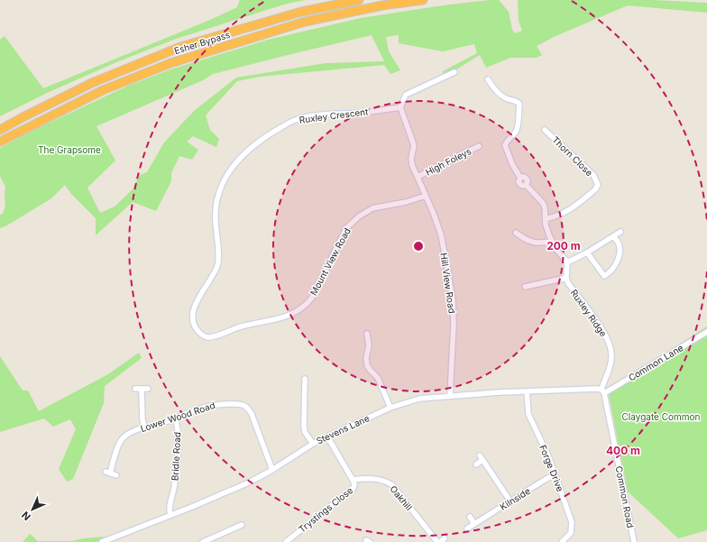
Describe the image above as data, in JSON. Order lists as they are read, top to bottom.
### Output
{
  "streets": {
    "highway": ["Esher Bypass"],
    "street": [
      "Ruxley Crescent",
      "Thorn Close",
      "High Foleys",
      "Mount View Road",
      "Hill View Road",
      "Ruxley Ridge",
      "Common Lane",
      "Lower Wood Road",
      "Stevens Lane",
      "Bridle Road",
      "Forge Drive",
      "Common Road",
      "Oakhill",
      "Kilnside",
      "Trystings Close"
    ]
  },
  "crossings": [
    ["Ruxley Crescent", "Mount View Road"],
    ["Mount View Road", "Hill View Road"],
    ["Hill View Road", "Stevens Lane"],
    ["Ruxley Ridge", "Common Lane"],
    ["Ruxley Ridge", "Stevens Lane"],
    ["Ruxley Ridge", "Common Road"],
    ["Common Lane", "Stevens Lane"],
    ["Common Lane", "Common Road"],
    ["Lower Wood Road", "Stevens Lane"],
    ["Lower Wood Road", "Bridle Road"],
    ["Stevens Lane", "Bridle Road"],
    ["Stevens Lane", "Forge Drive"],
    ["Stevens Lane", "Common Road"],
    ["Stevens Lane", "Trystings Close"],
    ["Forge Drive", "Kilnside"],
    ["Oakhill", "Trystings Close"]
  ],
  "parks": ["The Grapsome", "Claygate Common"],
  "north": "bottom left",
  "rings": ["200 m", "400 m"]
}
